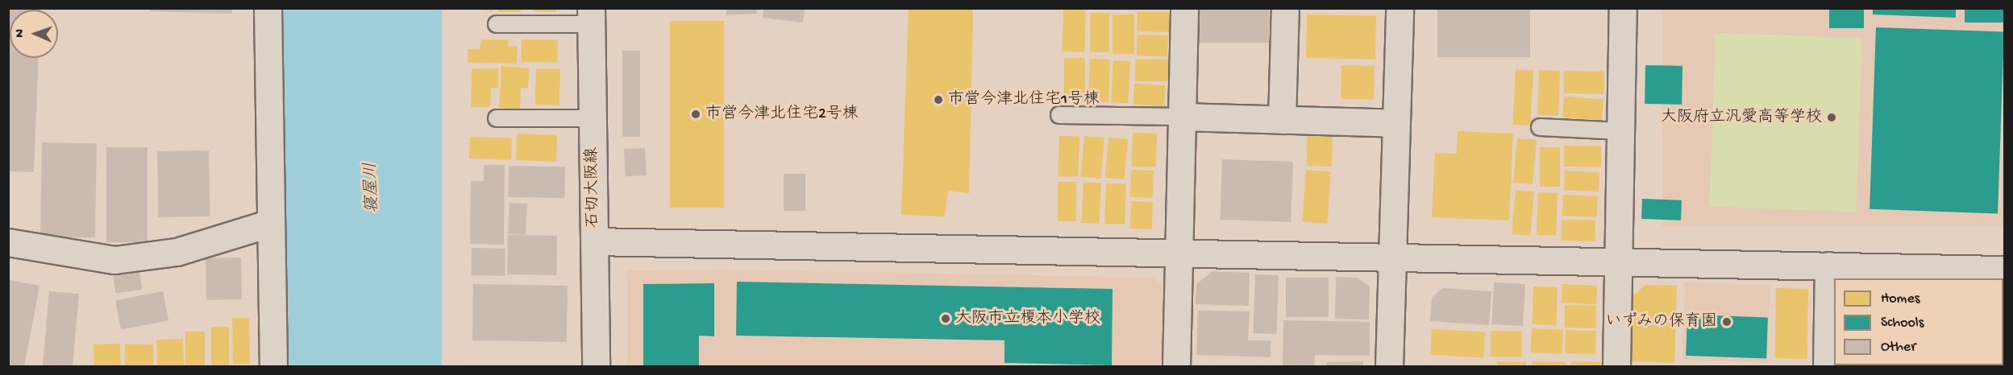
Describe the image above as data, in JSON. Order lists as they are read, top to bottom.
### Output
{
  "streets": {
    "street": ["石切大阪線"]
  },
  "water": ["寝屋川"],
  "places": [
    "市営今津北住宅1号棟",
    "市営今津北住宅2号棟",
    "大阪府立汎愛高等学校",
    "大阪市立榎本小学校",
    "いずみの保育園"
  ],
  "legend": ["Homes", "Schools", "Other"],
  "north": "left"
}
